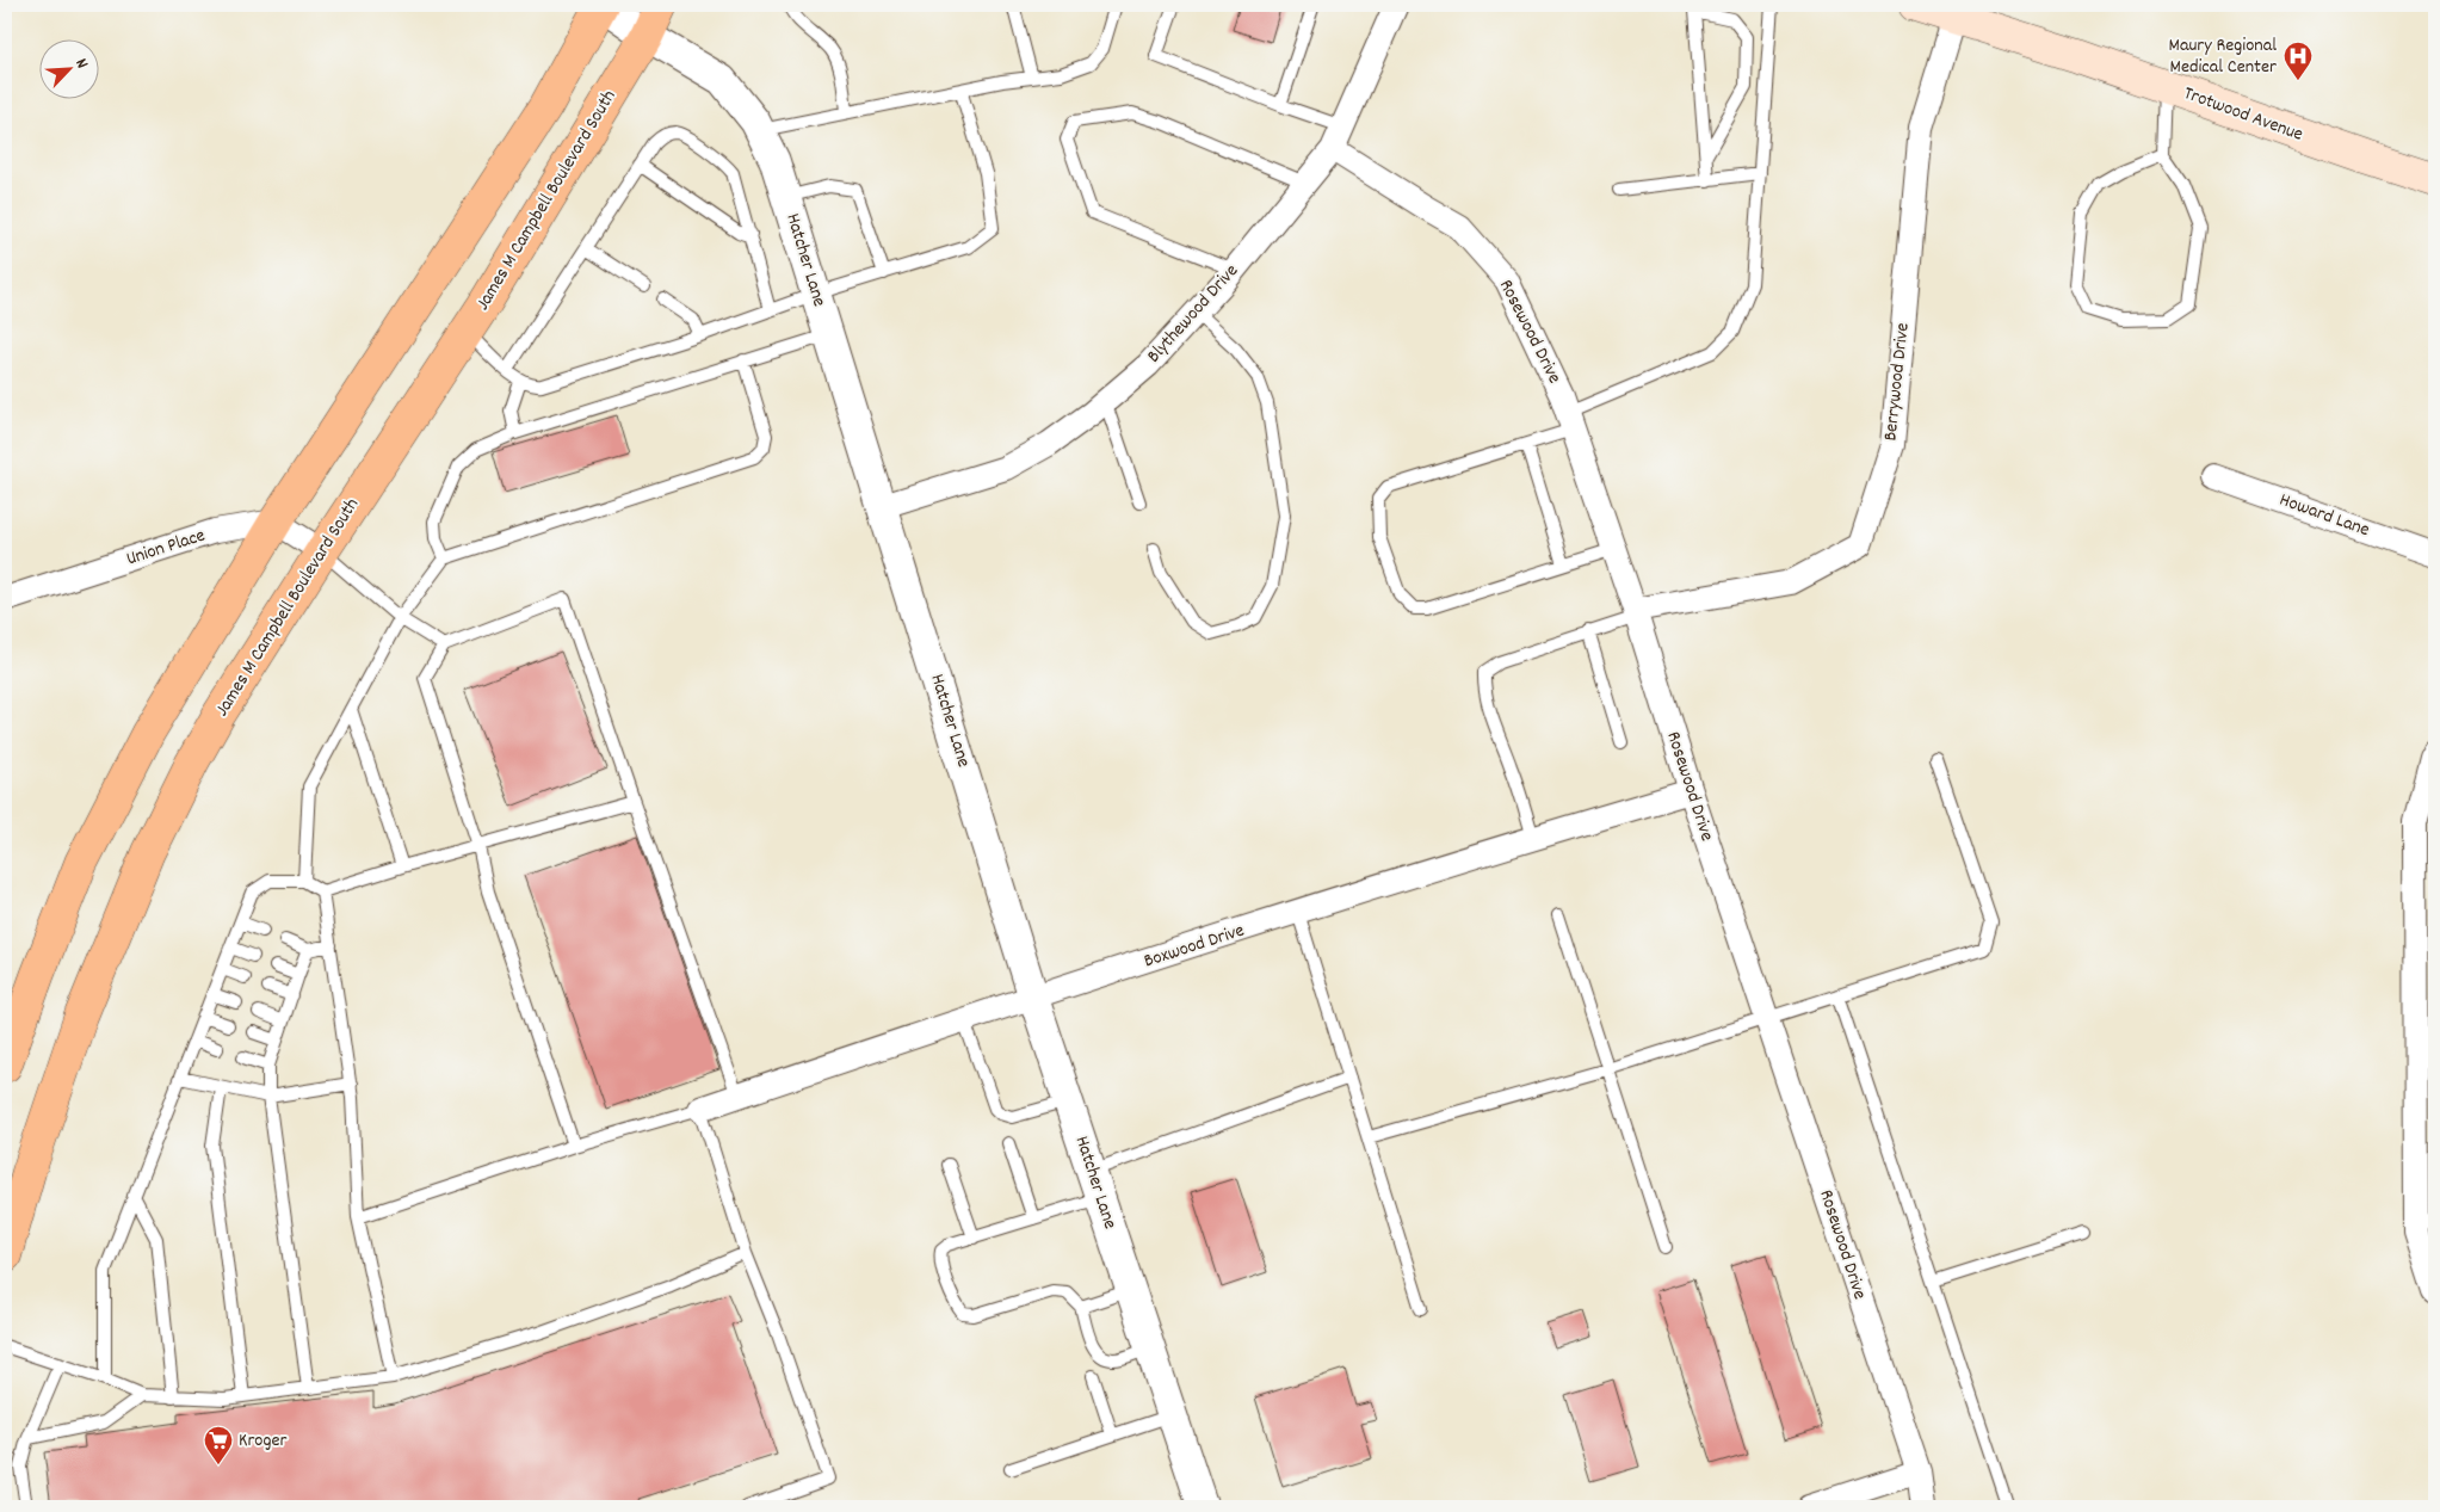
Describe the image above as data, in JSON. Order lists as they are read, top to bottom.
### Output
{
  "streets": {
    "main road": ["Trotwood Avenue", "James M Campbell Boulevard South"],
    "street": [
      "Hatcher Lane",
      "Blythewood Drive",
      "Rosewood Drive",
      "Berrywood Drive",
      "Howard Lane",
      "Union Place",
      "Boxwood Drive"
    ]
  },
  "crossings": [
    ["Trotwood Avenue", "Berrywood Drive"],
    ["James M Campbell Boulevard South", "Hatcher Lane"],
    ["Hatcher Lane", "Blythewood Drive"],
    ["Hatcher Lane", "Boxwood Drive"],
    ["Blythewood Drive", "Rosewood Drive"],
    ["Rosewood Drive", "Berrywood Drive"],
    ["Rosewood Drive", "Boxwood Drive"]
  ],
  "places": {
    "hospital": ["Maury Regional Medical Center"],
    "supermarket": ["Kroger"]
  },
  "north": "top right"
}
